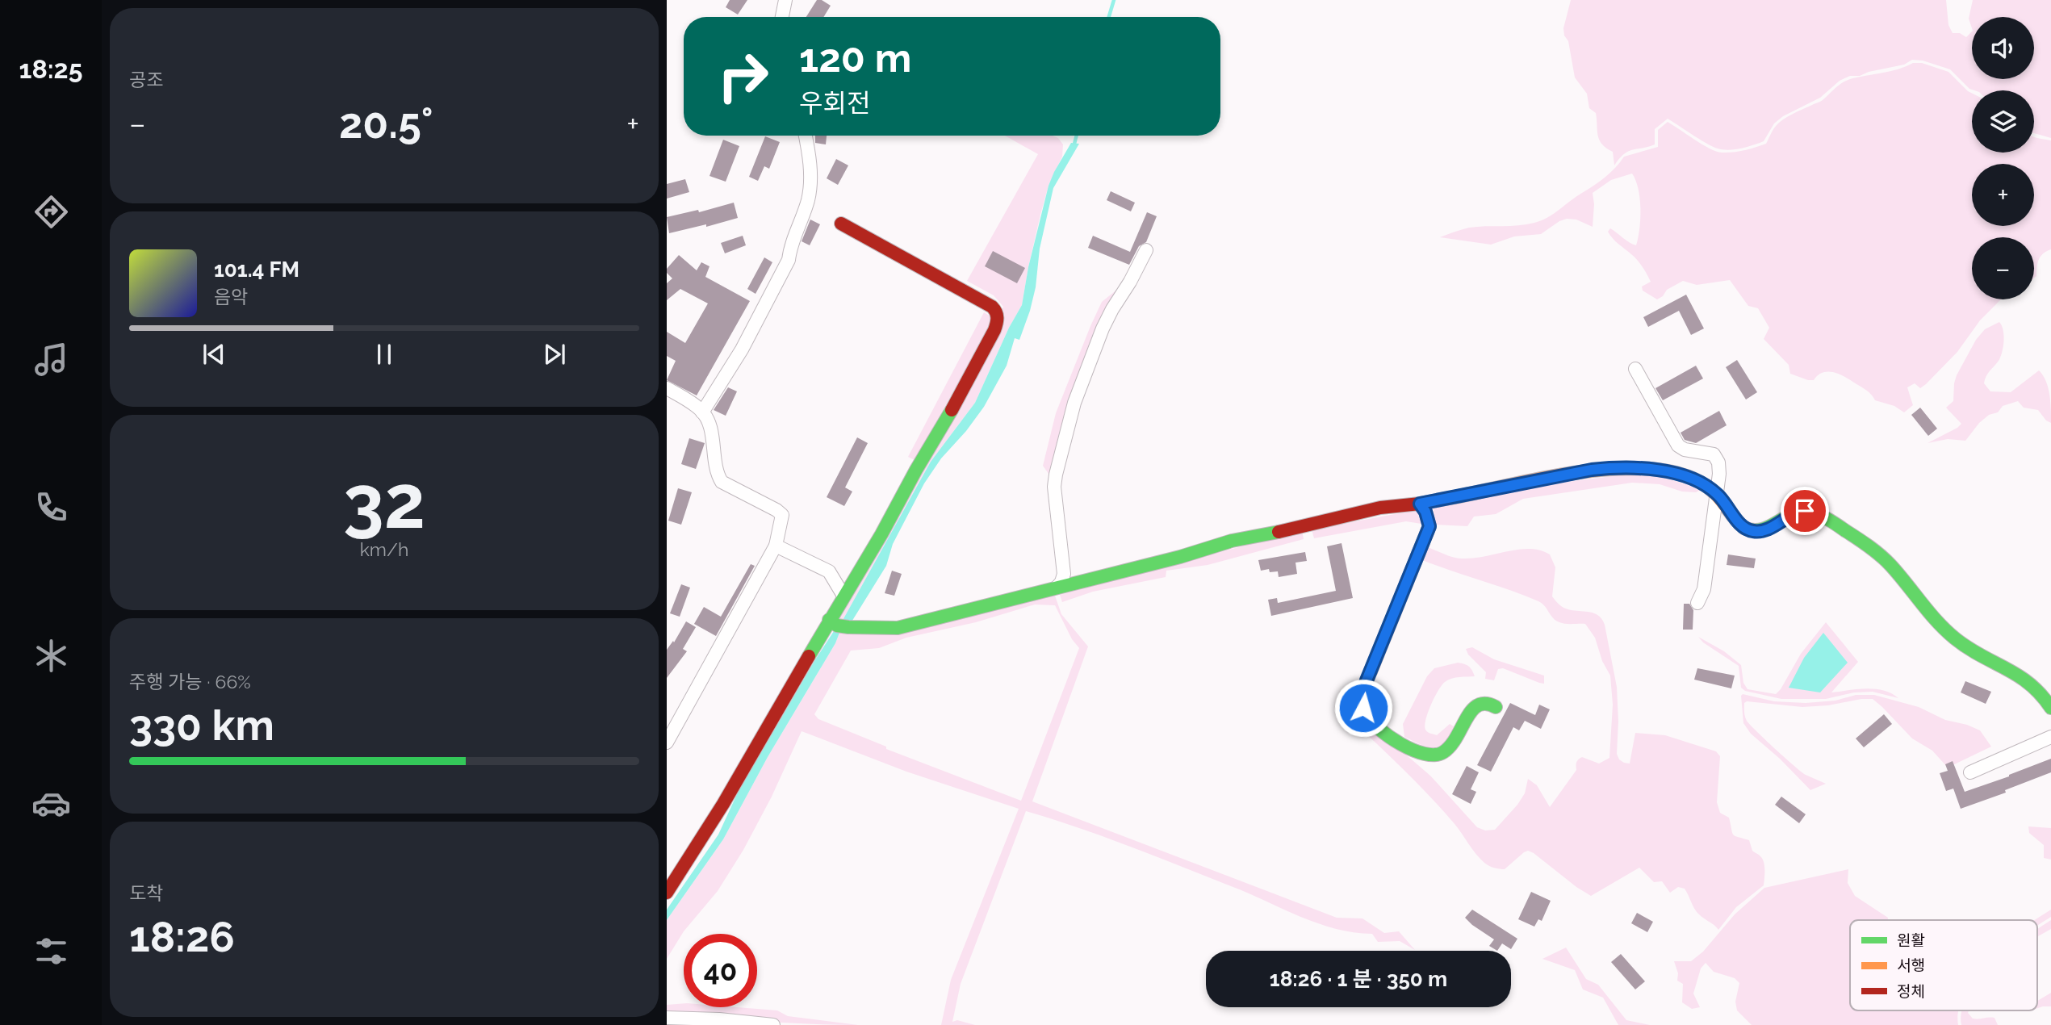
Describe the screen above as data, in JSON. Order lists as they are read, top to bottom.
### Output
{
  "legend": ["원활", "서행", "정체"],
  "page": {
    "tabs": "18:25",
    "tile": [
      "공조",
      ["32", "km/h"],
      ["주행 가능 · 66%", "330 km"],
      ["도착", "18:26"]
    ],
    "map_buttons": ["+", "−"],
    "turn": ["120 m", "우회전"],
    "heat": ["−", "20.5°", "+"],
    "song": ["101.4 FM", "음악"],
    "limit": "40",
    "trip": "18:26 · 1 분 · 350 m"
  }
}
